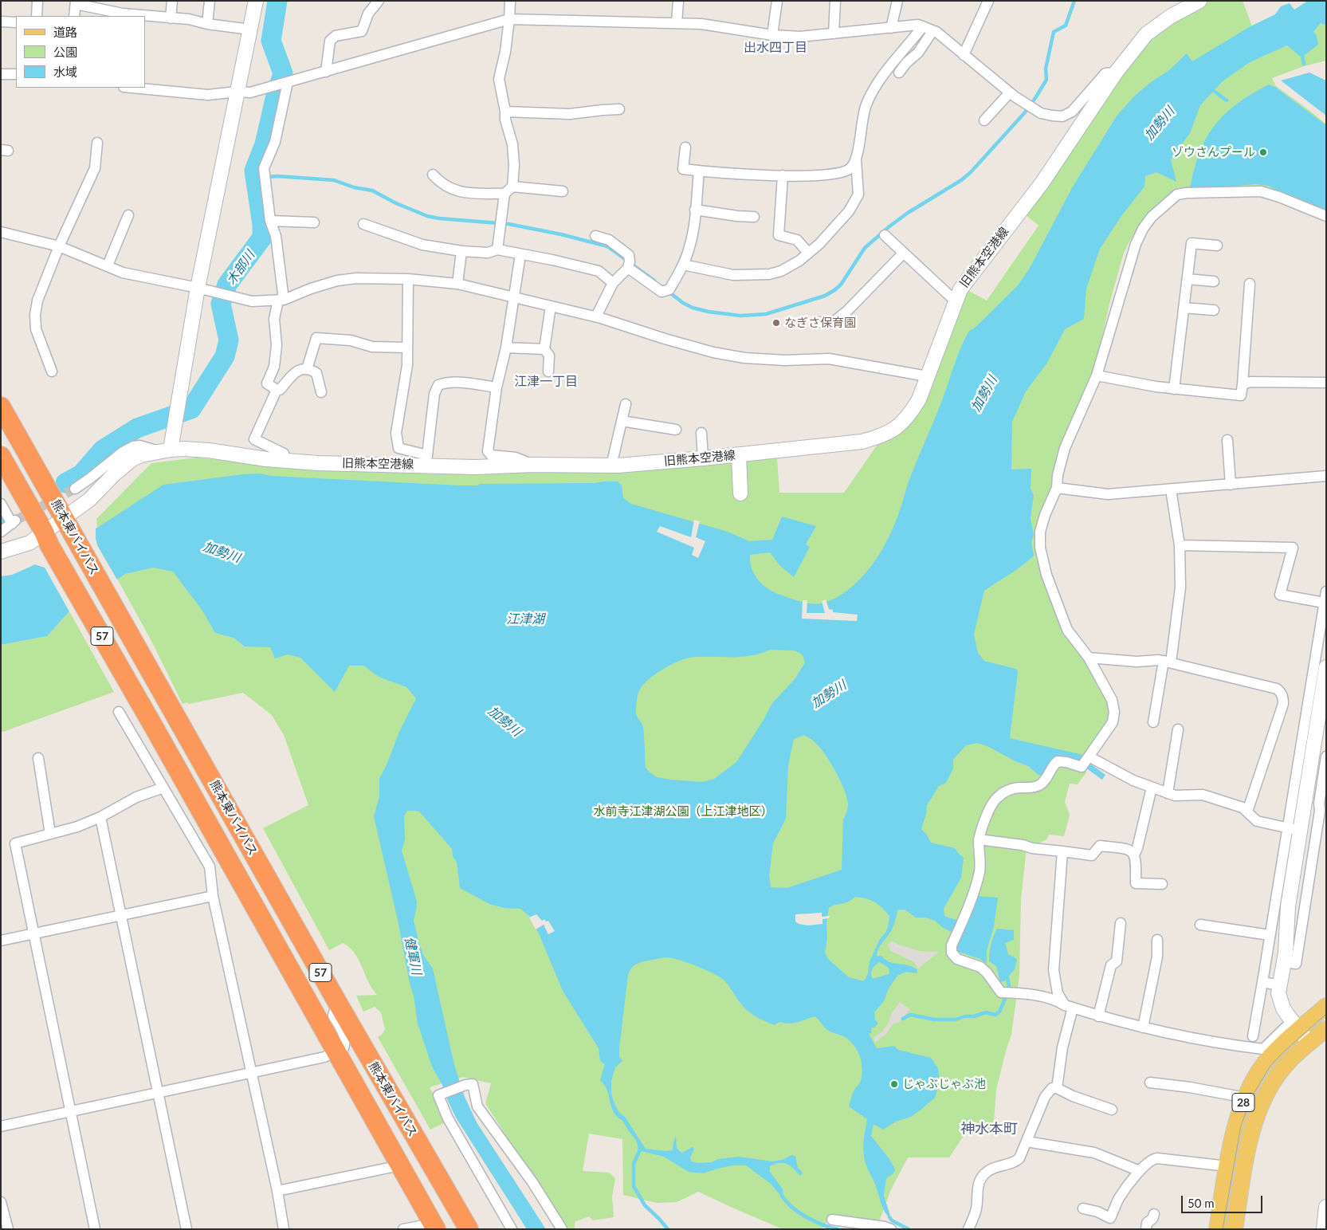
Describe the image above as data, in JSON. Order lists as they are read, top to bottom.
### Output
{
  "streets": {
    "highway": ["熊本東バイパス", "57"],
    "main road": ["28"],
    "street": ["旧熊本空港線"]
  },
  "crossings": [
    ["旧熊本空港線", "熊本東バイパス"]
  ],
  "districts": ["出水四丁目", "江津一丁目", "神水本町"],
  "water": [
    "加勢川",
    "木部川",
    "江津湖",
    "健軍川"
  ],
  "parks": ["水前寺江津湖公園（上江津地区）"],
  "places": ["ゾウさんプール", "なぎさ保育園", "じゃぶじゃぶ池"],
  "legend": ["道路", "公園", "水域"],
  "scale_bar": "50 m"
}
